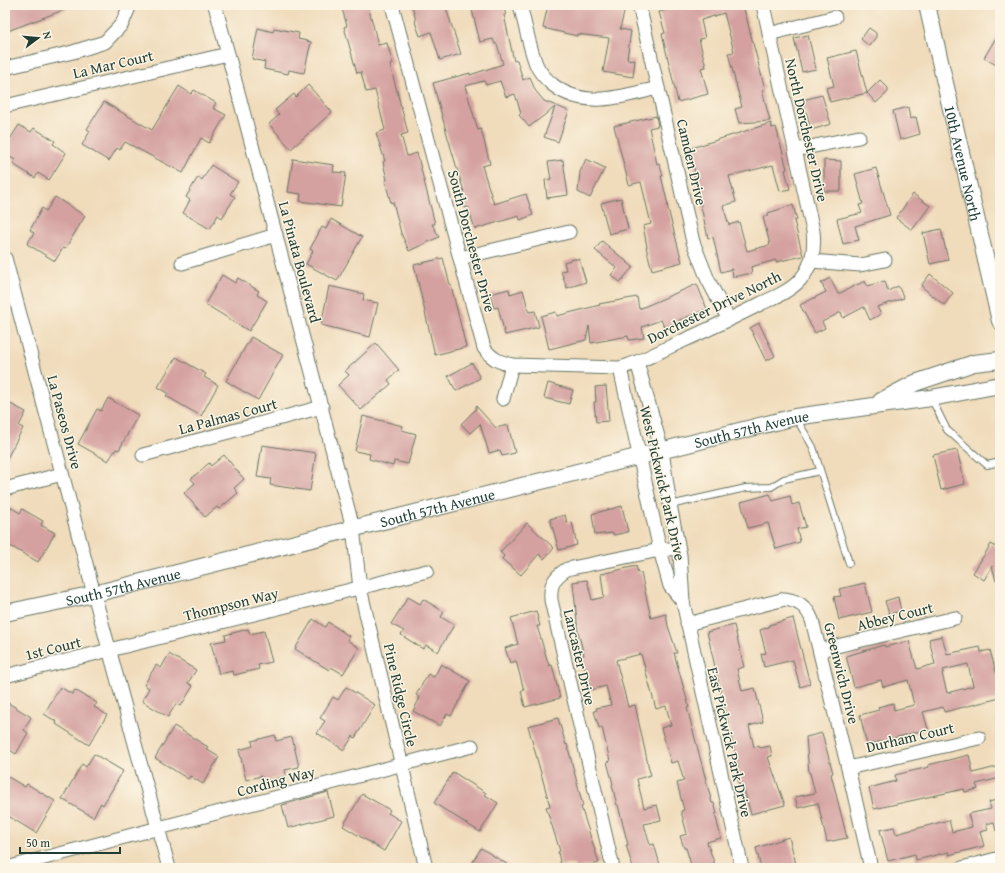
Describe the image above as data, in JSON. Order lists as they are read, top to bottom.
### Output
{
  "streets": {
    "street": [
      "La Mar Court",
      "North Dorchester Drive",
      "Camden Drive",
      "10th Avenue North",
      "South Dorchester Drive",
      "La Pinata Boulevard",
      "Dorchester Drive North",
      "La Palmas Court",
      "La Paseos Drive",
      "South 57th Avenue",
      "West Pickwick Park Drive",
      "Thompson Way",
      "Abbey Court",
      "1st Court",
      "Lancaster Drive",
      "Greenwich Drive",
      "Pine Ridge Circle",
      "Durham Court",
      "East Pickwick Park Drive",
      "Cording Way"
    ]
  },
  "crossings": [
    ["La Mar Court", "La Pinata Boulevard"],
    ["North Dorchester Drive", "Dorchester Drive North"],
    ["Camden Drive", "Dorchester Drive North"],
    ["South Dorchester Drive", "Dorchester Drive North"],
    ["South Dorchester Drive", "West Pickwick Park Drive"],
    ["La Pinata Boulevard", "La Palmas Court"],
    ["La Pinata Boulevard", "South 57th Avenue"],
    ["La Pinata Boulevard", "Pine Ridge Circle"],
    ["Dorchester Drive North", "West Pickwick Park Drive"],
    ["La Paseos Drive", "South 57th Avenue"],
    ["South 57th Avenue", "West Pickwick Park Drive"],
    ["South 57th Avenue", "Pine Ridge Circle"],
    ["West Pickwick Park Drive", "Lancaster Drive"],
    ["West Pickwick Park Drive", "Greenwich Drive"],
    ["West Pickwick Park Drive", "East Pickwick Park Drive"],
    ["Thompson Way", "1st Court"],
    ["Thompson Way", "Pine Ridge Circle"],
    ["Abbey Court", "Greenwich Drive"],
    ["Greenwich Drive", "Durham Court"],
    ["Greenwich Drive", "East Pickwick Park Drive"],
    ["Pine Ridge Circle", "Cording Way"]
  ],
  "scale_bar": "50 m",
  "north": "right"
}
